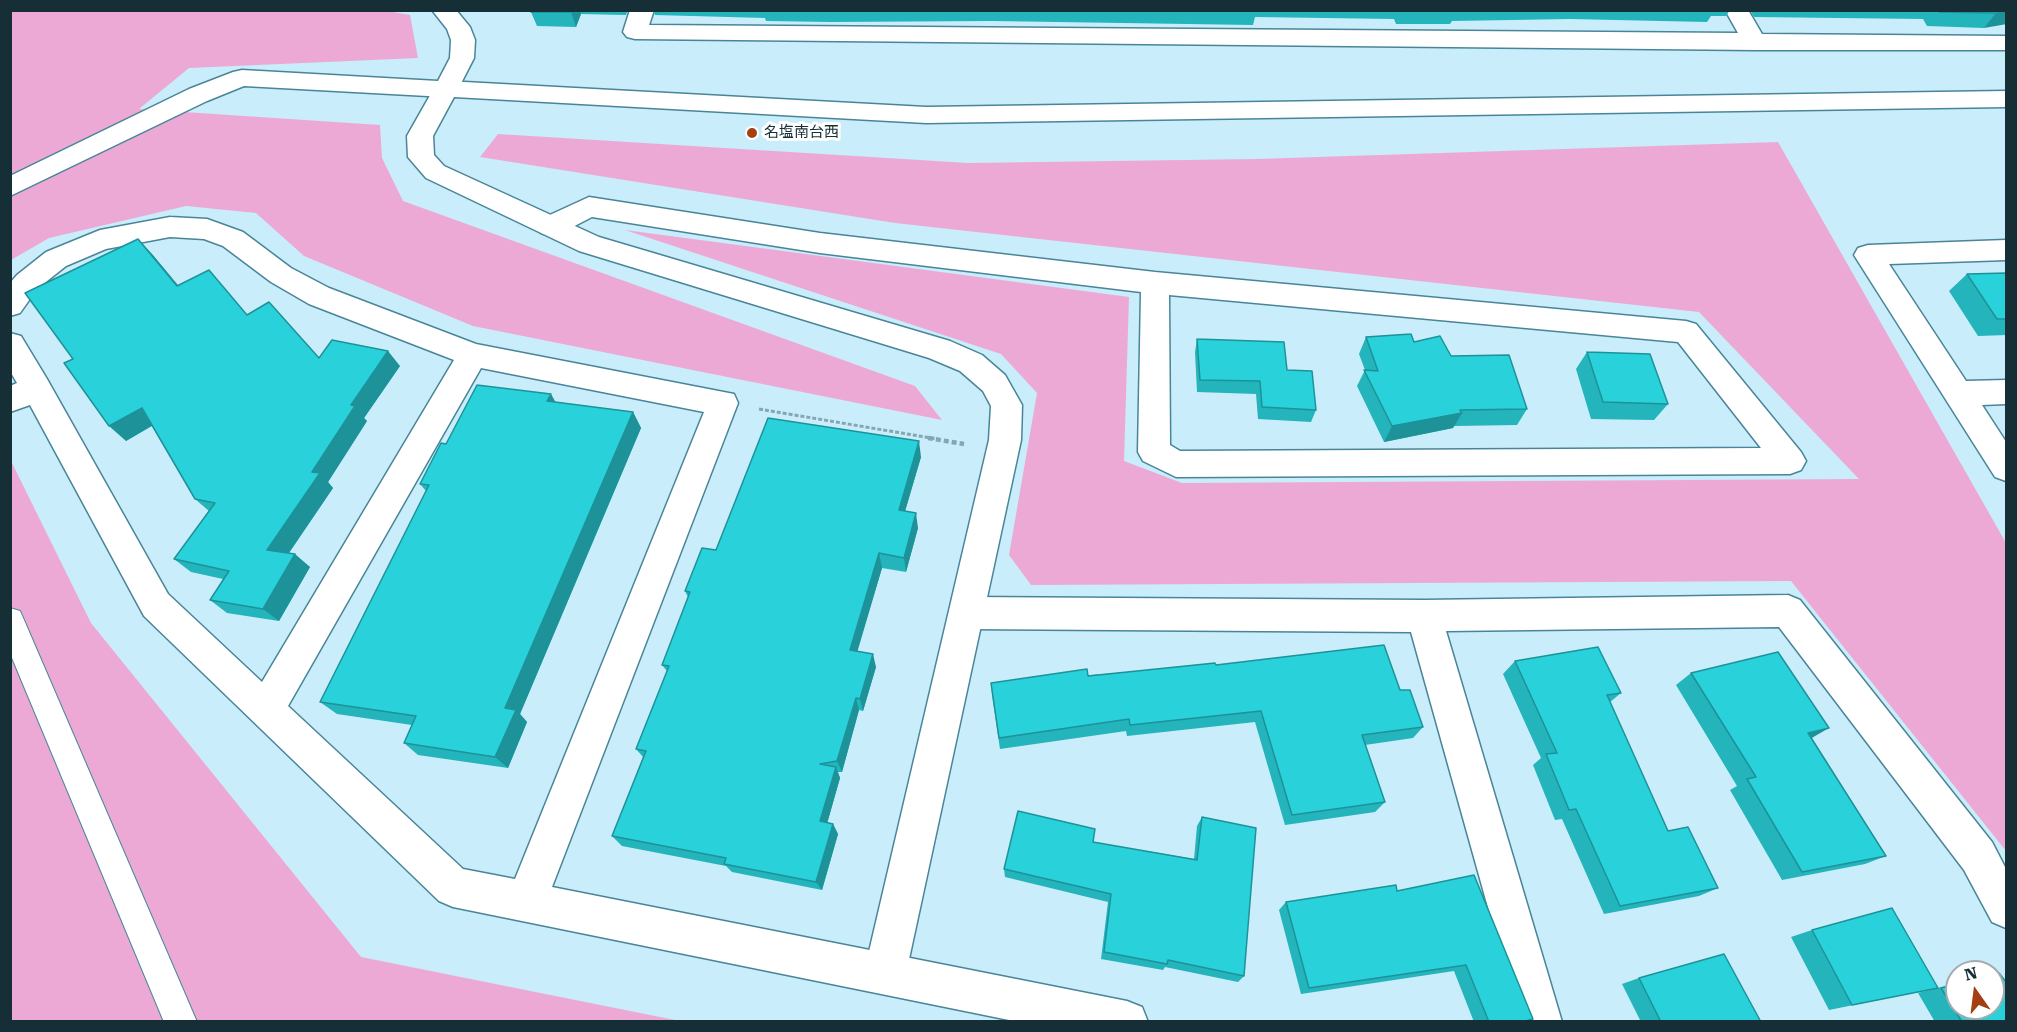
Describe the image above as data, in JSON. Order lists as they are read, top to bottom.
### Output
{
  "places": ["名塩南台西"],
  "north": "top"
}
